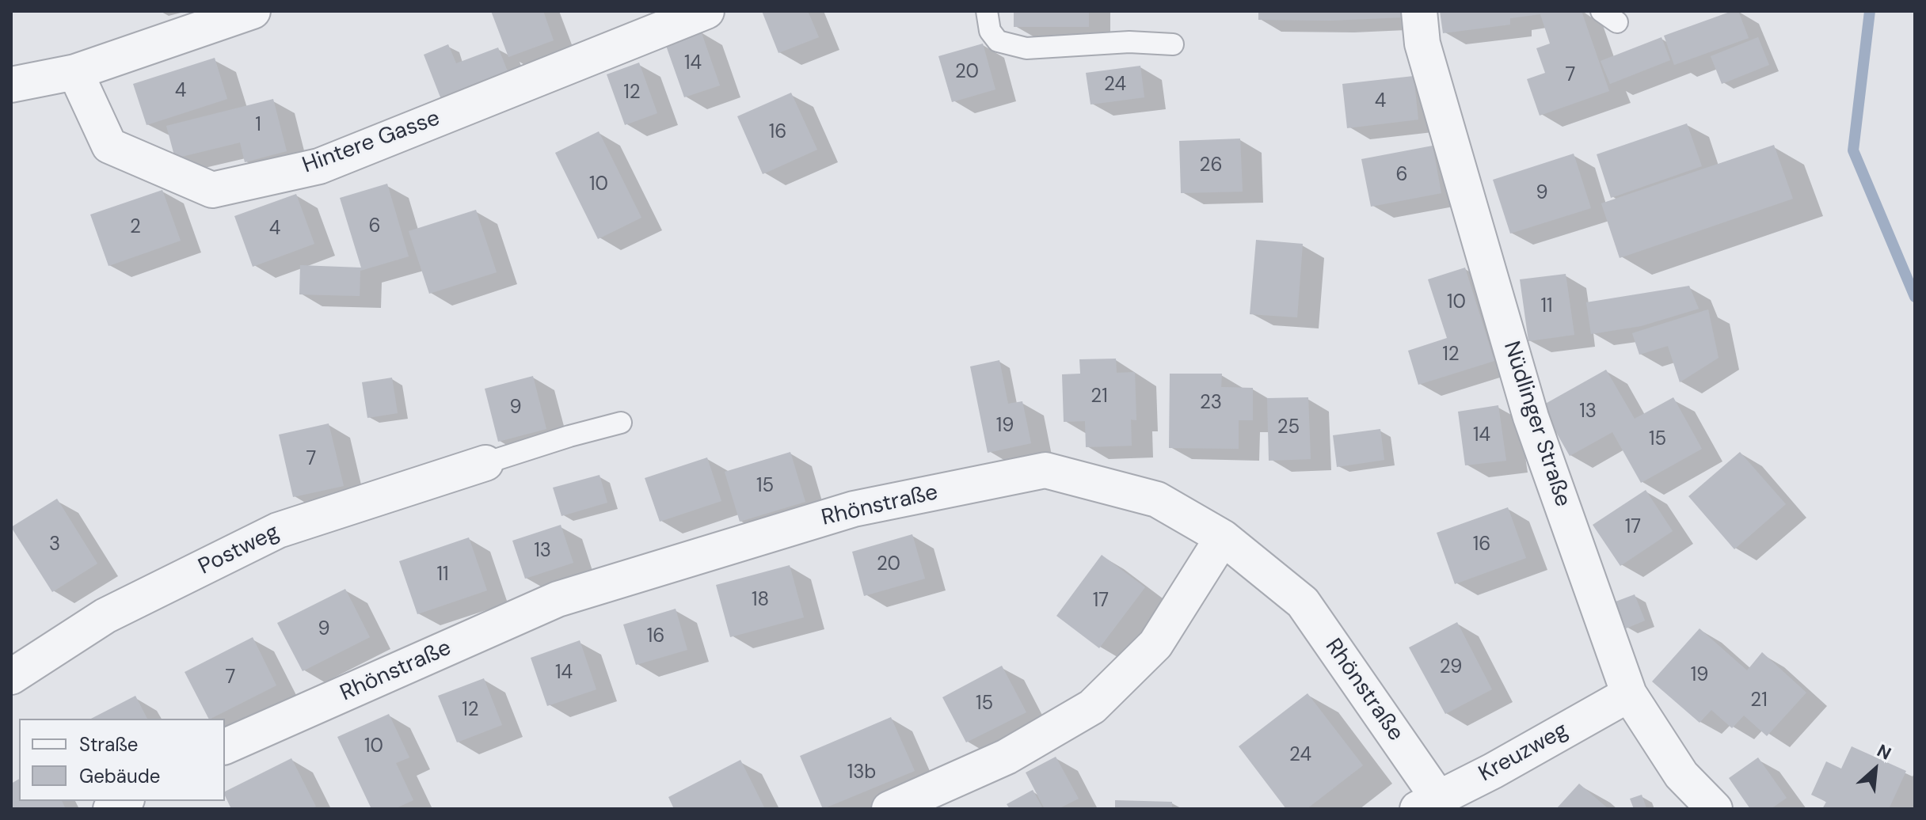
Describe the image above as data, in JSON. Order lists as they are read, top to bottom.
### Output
{
  "streets": {
    "street": [
      "Hintere Gasse",
      "Nüdlinger Straße",
      "Rhönstraße",
      "Postweg",
      "Kreuzweg"
    ]
  },
  "crossings": [
    ["Nüdlinger Straße", "Kreuzweg"],
    ["Rhönstraße", "Kreuzweg"]
  ],
  "house_numbers": [
    "14",
    "20",
    "7",
    "24",
    "4",
    "12",
    "4",
    "1",
    "16",
    "26",
    "6",
    "10",
    "9",
    "6",
    "2",
    "4",
    "10",
    "11",
    "12",
    "21",
    "23",
    "9",
    "13",
    "19",
    "25",
    "14",
    "15",
    "7",
    "15",
    "17",
    "3",
    "16",
    "13",
    "20",
    "11",
    "18",
    "17",
    "9",
    "16",
    "29",
    "14",
    "19",
    "7",
    "21",
    "15",
    "12",
    "10",
    "24",
    "13b"
  ],
  "legend": ["Straße", "Gebäude"],
  "north": "top right"
}
